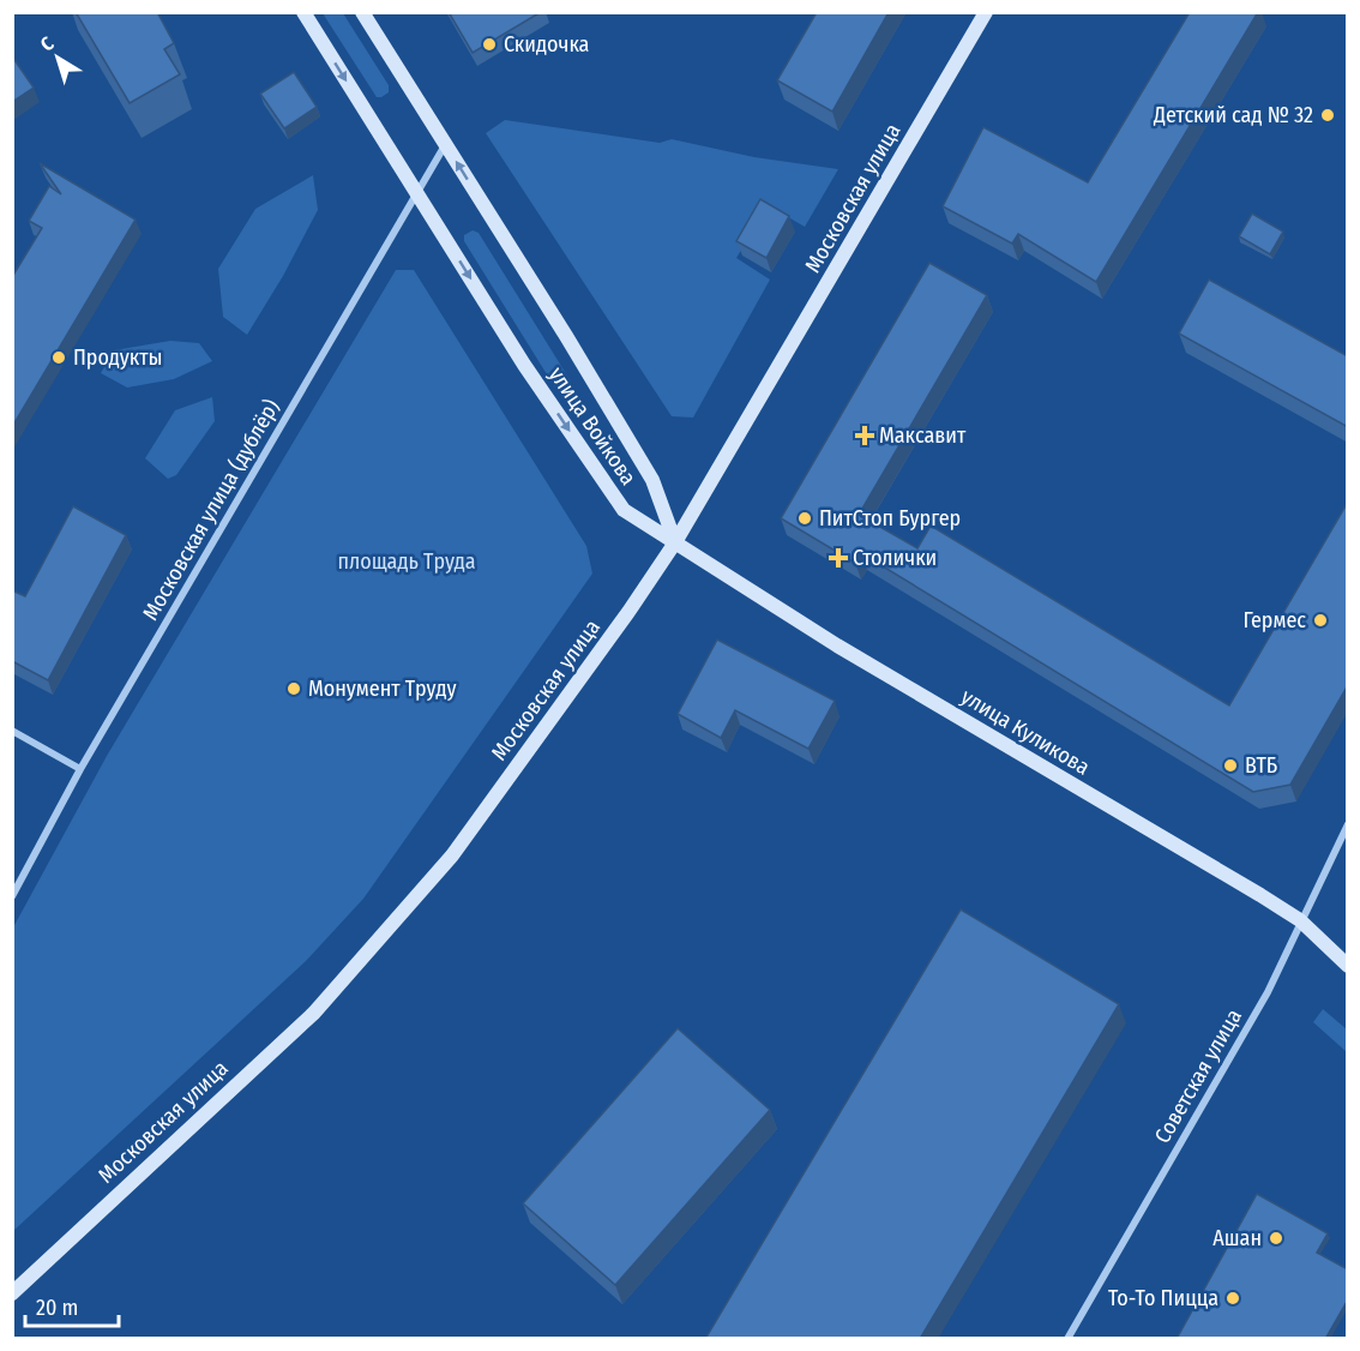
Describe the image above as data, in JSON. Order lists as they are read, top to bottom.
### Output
{
  "streets": {
    "main road": ["Московская улица", "улица Войкова", "улица Куликова"],
    "street": ["Московская улица (дублёр)", "Советская улица"]
  },
  "crossings": [
    ["Московская улица", "улица Войкова"],
    ["Московская улица", "улица Куликова"],
    ["улица Войкова", "Московская улица (дублёр)"],
    ["улица Войкова", "улица Куликова"],
    ["улица Куликова", "Советская улица"]
  ],
  "parks": ["площадь Труда"],
  "places": {
    "other": [
      "Скидочка",
      "Детский сад № 32",
      "Продукты",
      "ПитСтоп Бургер",
      "Гермес",
      "Монумент Труду",
      "ВТБ",
      "Ашан",
      "То-То Пицца"
    ],
    "health": ["Максавит", "Столички"]
  },
  "scale_bar": "20 m",
  "north": "top left"
}
